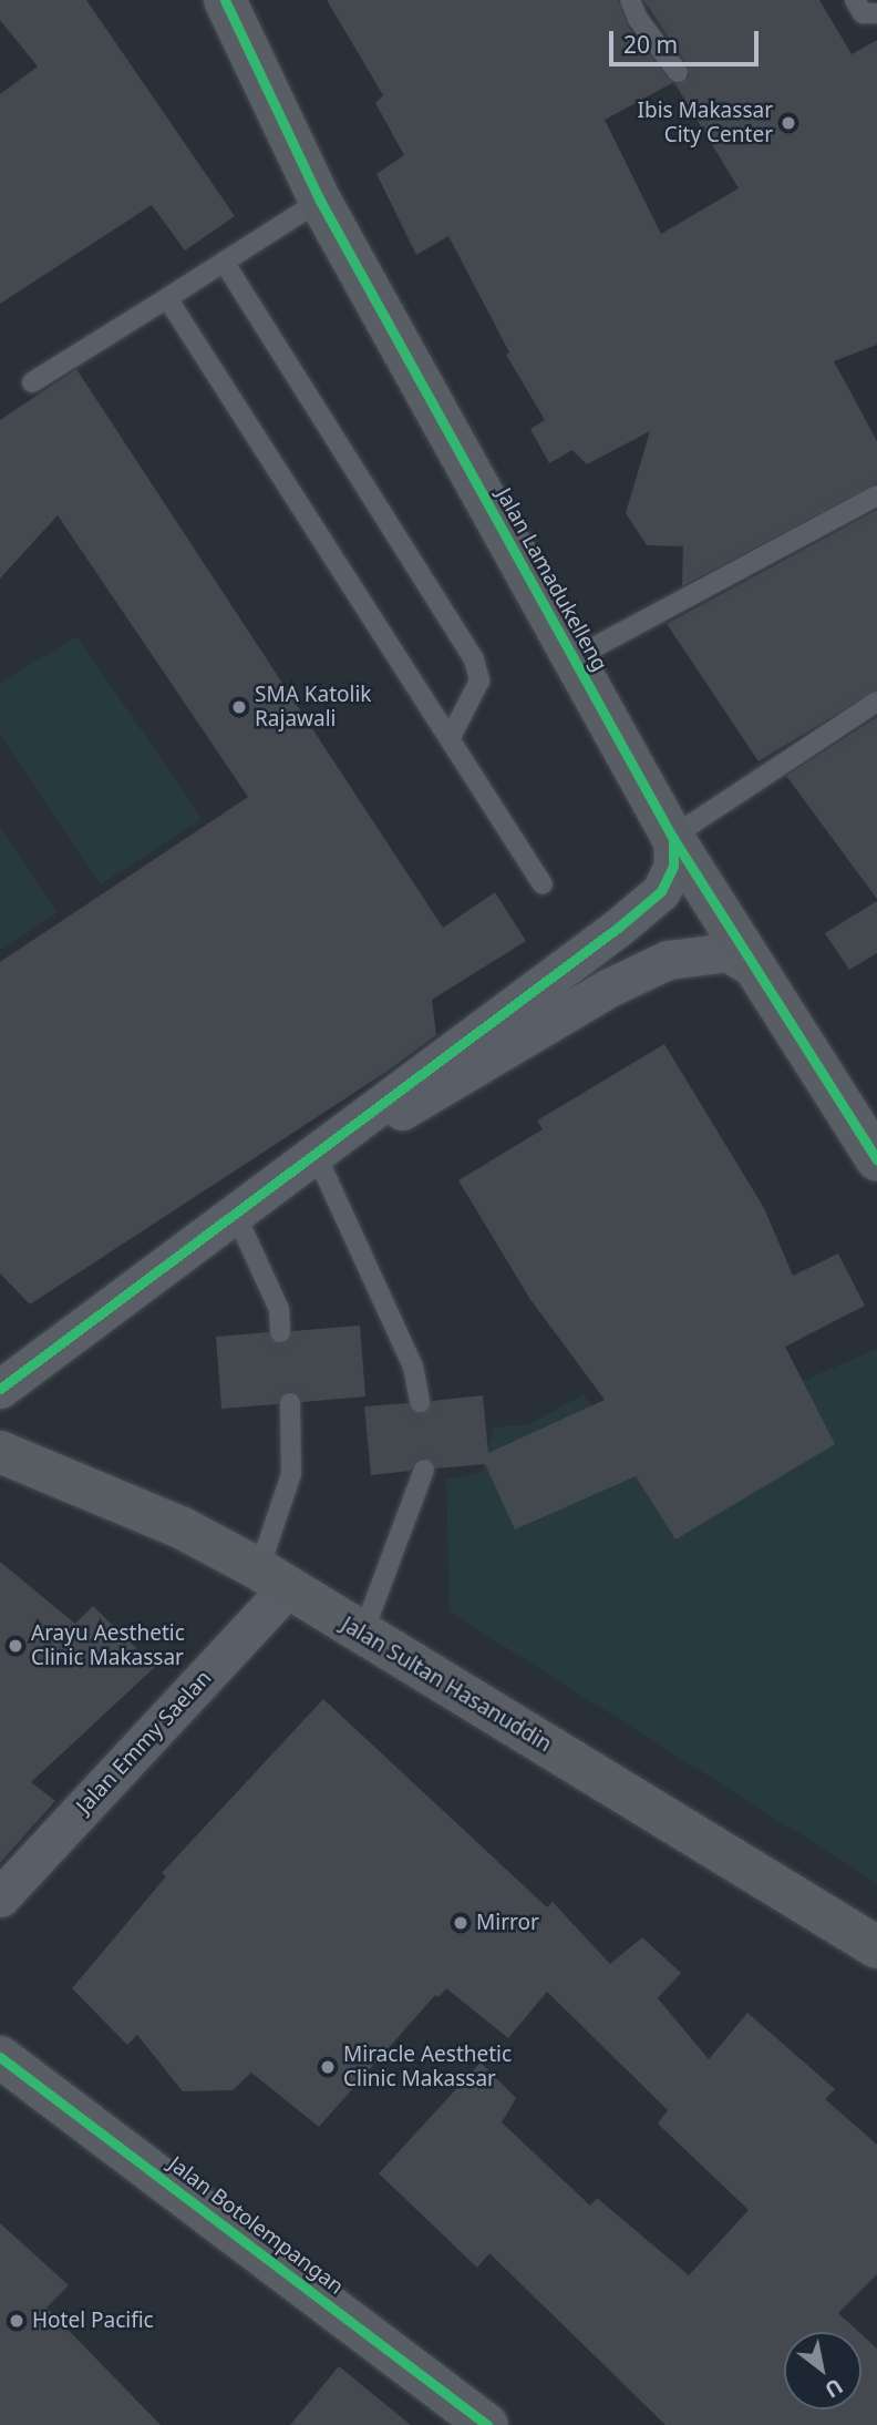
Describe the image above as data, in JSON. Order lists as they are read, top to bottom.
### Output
{
  "streets": {
    "street": [
      "Jalan Lamadukelleng",
      "Jalan Sultan Hasanuddin",
      "Jalan Emmy Saelan",
      "Jalan Botolempangan"
    ]
  },
  "crossings": [
    ["Jalan Sultan Hasanuddin", "Jalan Emmy Saelan"]
  ],
  "places": [
    "Ibis Makassar City Center",
    "SMA Katolik Rajawali",
    "Arayu Aesthetic Clinic Makassar",
    "Mirror",
    "Miracle Aesthetic Clinic Makassar",
    "Hotel Pacific"
  ],
  "scale_bar": "20 m",
  "north": "bottom right"
}
